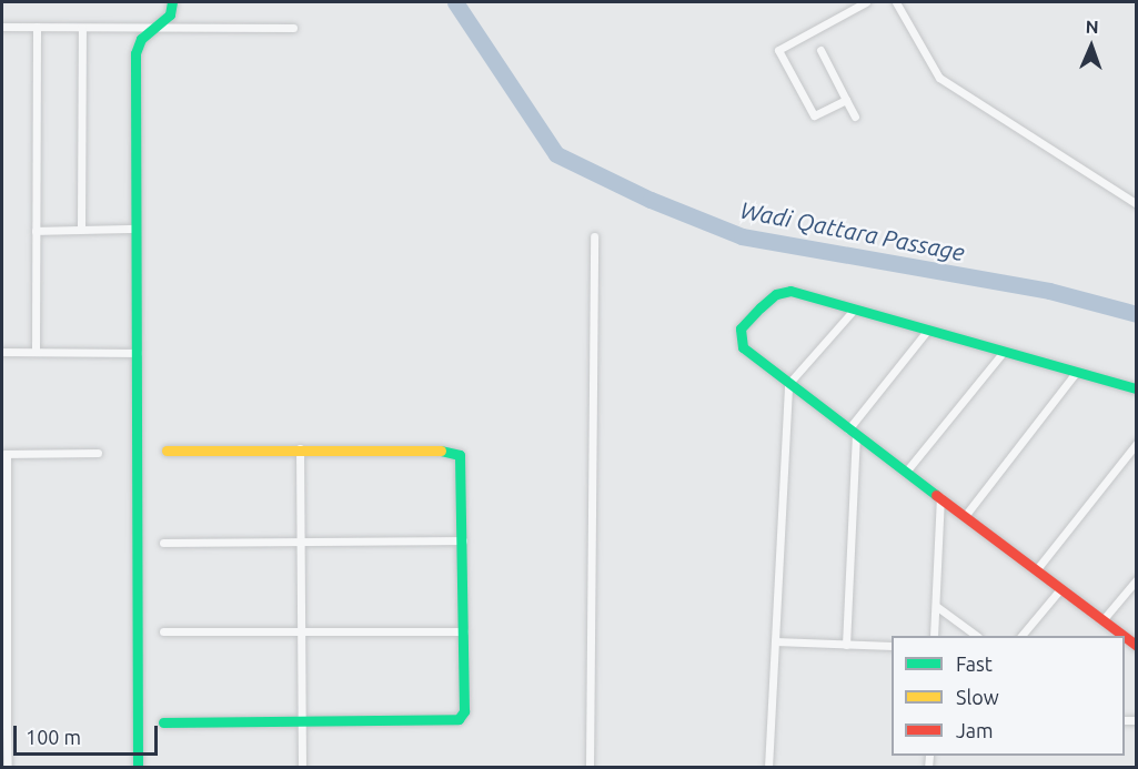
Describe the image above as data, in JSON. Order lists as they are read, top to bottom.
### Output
{
  "water": ["Wadi Qattara Passage"],
  "legend": ["Fast", "Slow", "Jam"],
  "scale_bar": "100 m",
  "north": "top"
}
